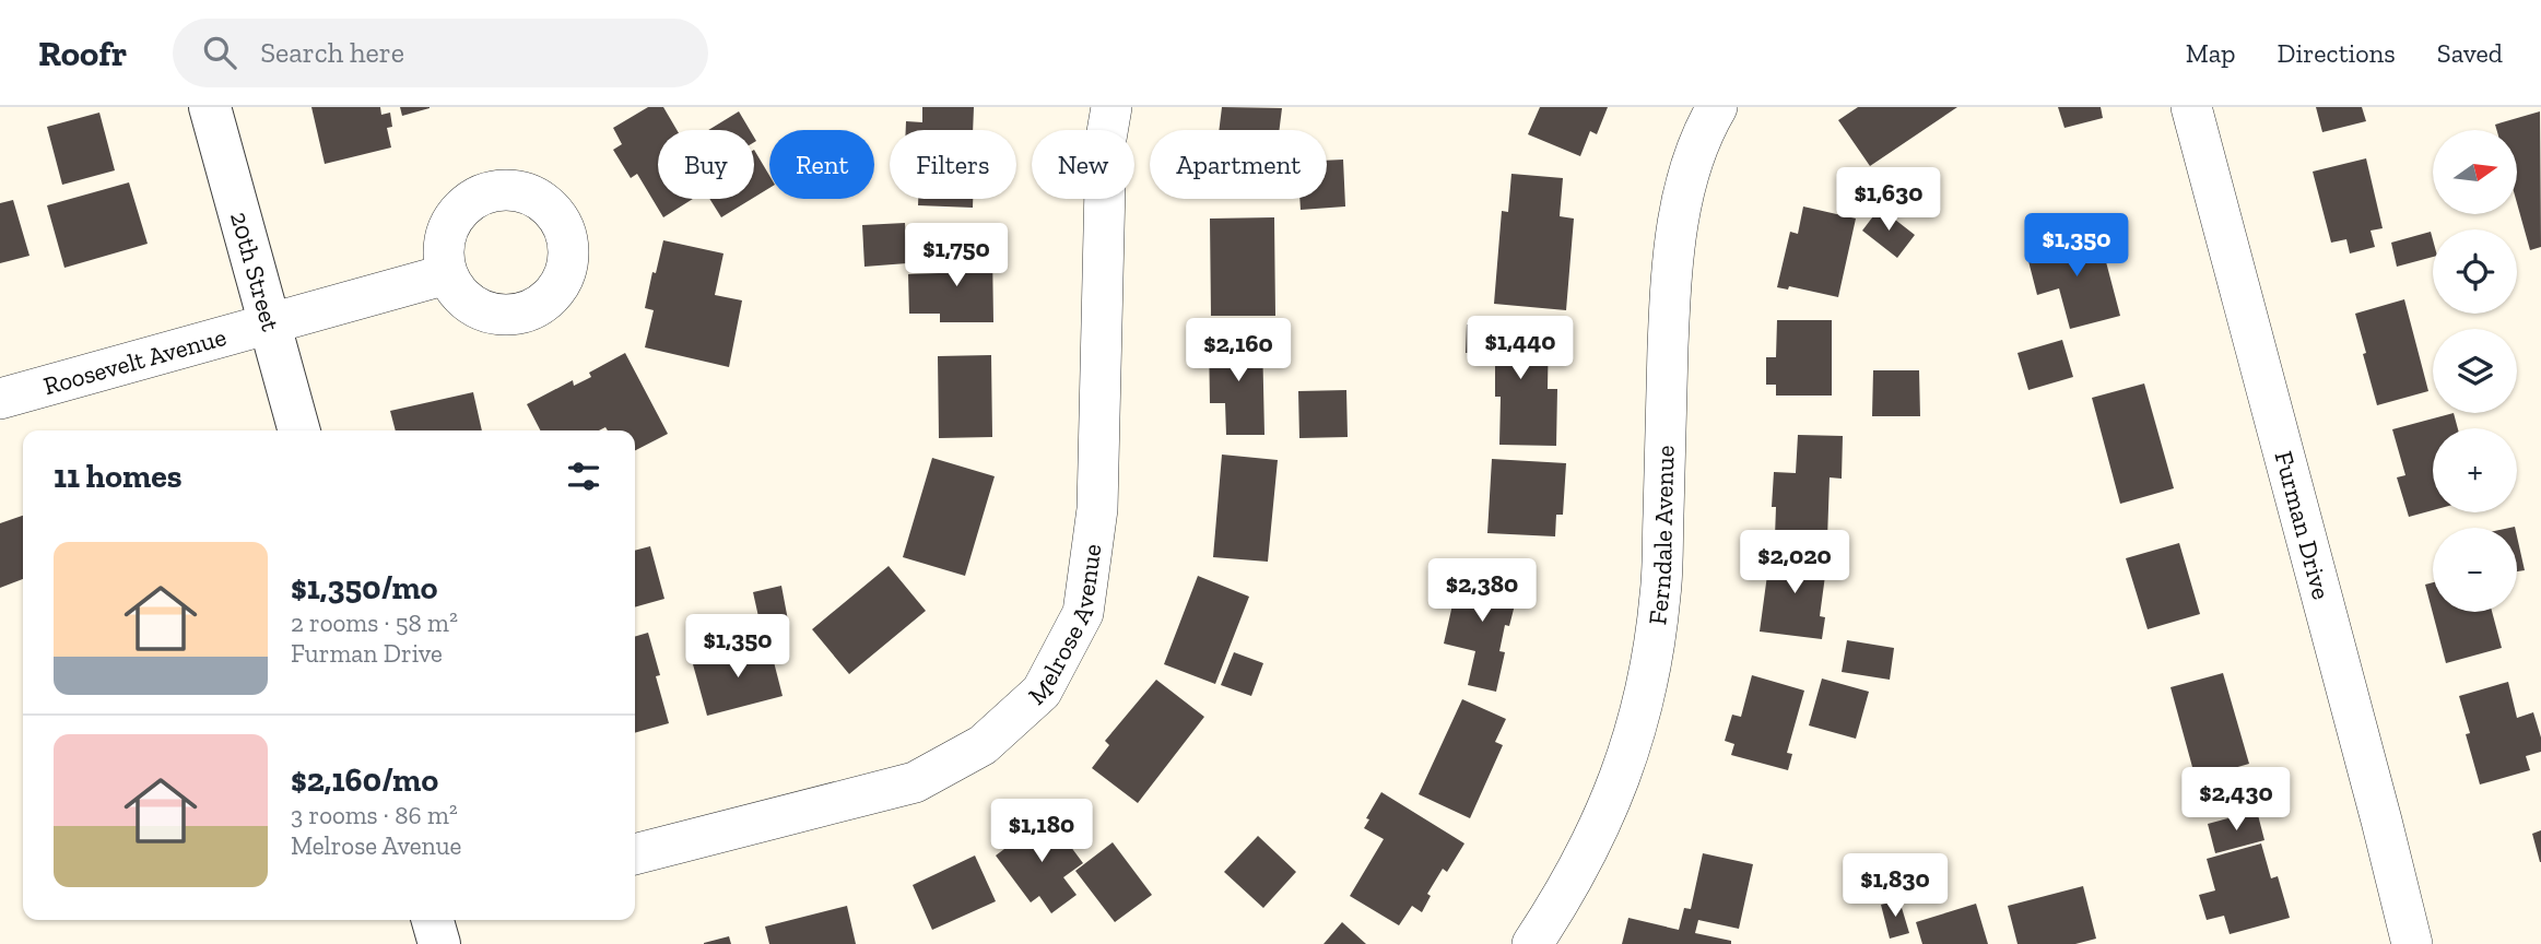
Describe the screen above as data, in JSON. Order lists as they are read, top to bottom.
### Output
{
  "streets": {
    "street": [
      "20th Street",
      "Roosevelt Avenue",
      "Furman Drive",
      "Ferndale Avenue",
      "Melrose Avenue"
    ]
  },
  "crossings": [
    ["20th Street", "Roosevelt Avenue"]
  ],
  "north": "right",
  "page": {
    "header": "Roofr",
    "search": "Search here",
    "nav": ["Map", "Directions", "Saved"],
    "map_buttons": ["+", "−"],
    "chip": [
      "Buy",
      "Rent",
      "Filters",
      "New",
      "Apartment"
    ],
    "price": [
      "$1,630",
      "$1,350",
      "$1,750",
      "$1,440",
      "$2,160",
      "$2,020",
      "$2,380",
      "$1,350",
      "$2,430",
      "$1,180",
      "$1,830"
    ],
    "heading": "11 homes",
    "list": [
      {
        "name": "$1,350/mo",
        "note": "2 rooms · 58 m² · Furman Drive"
      },
      {
        "name": "$2,160/mo",
        "note": "3 rooms · 86 m² · Melrose Avenue"
      }
    ]
  }
}
